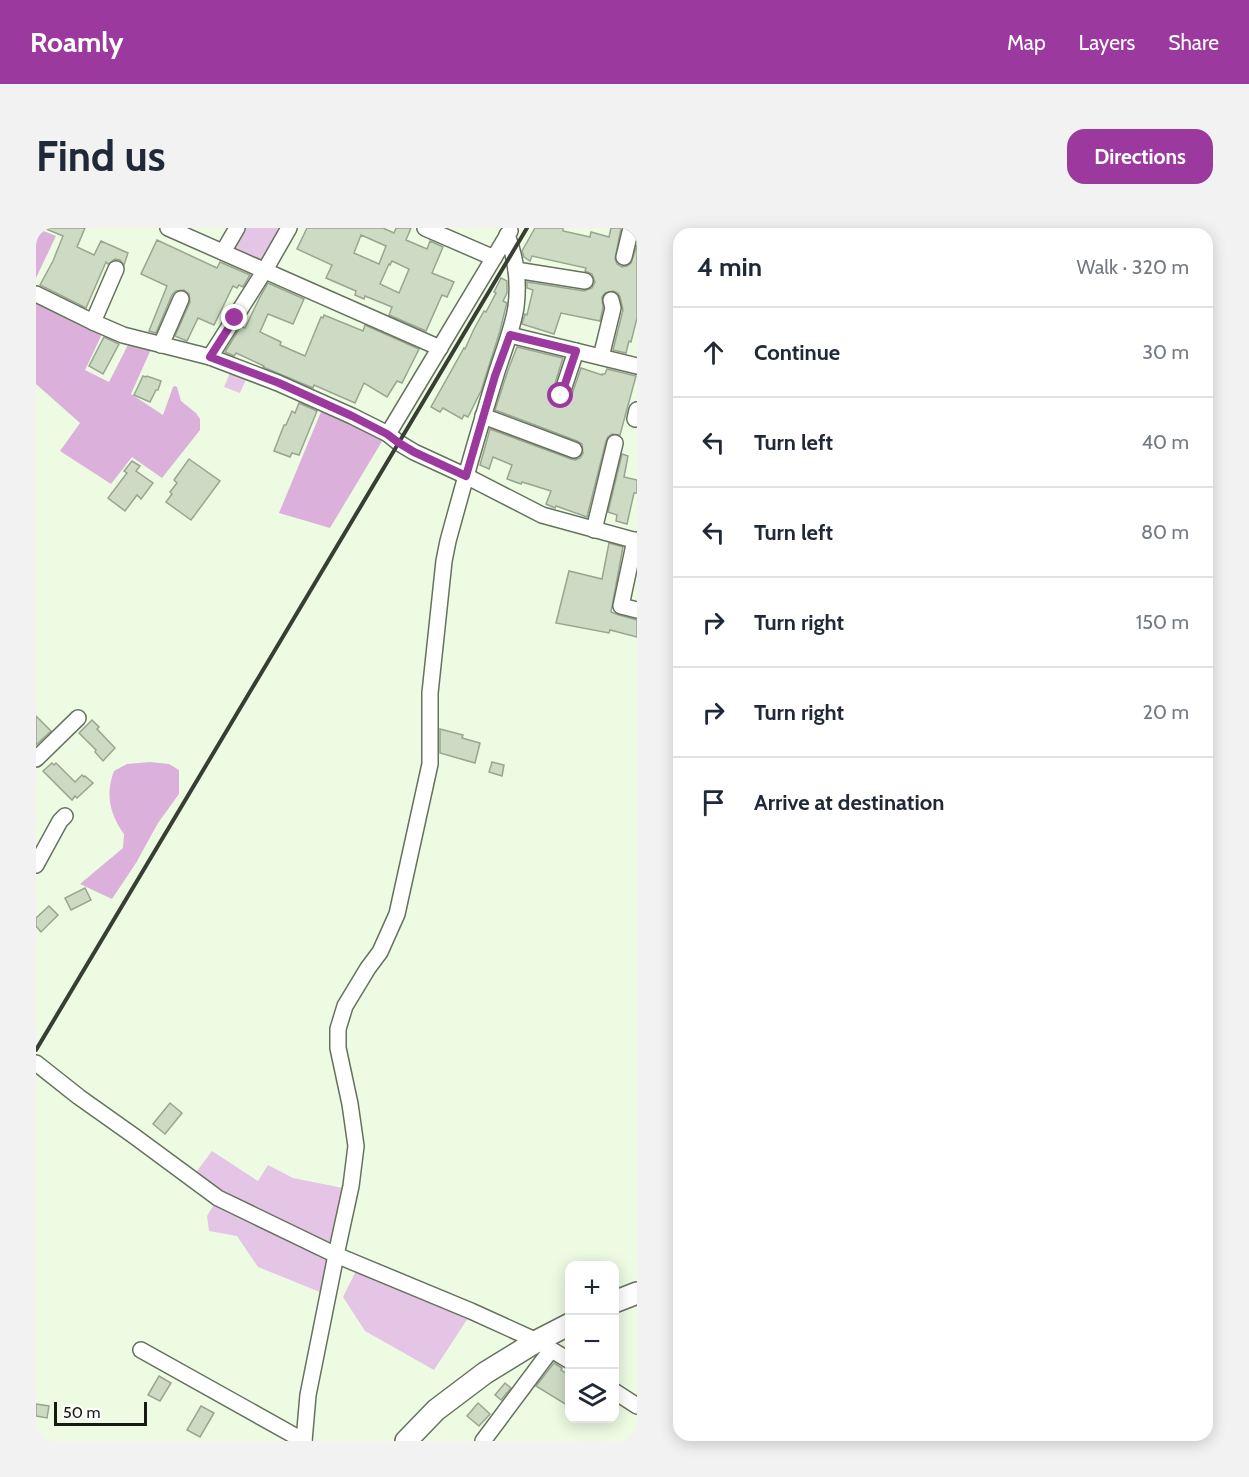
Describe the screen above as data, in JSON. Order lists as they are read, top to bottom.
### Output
{
  "scale_bar": "50 m",
  "page": {
    "header": "Roamly",
    "nav": ["Map", "Layers", "Share"],
    "buttons": "Directions",
    "title": "Find us",
    "heading": ["4 min", "Walk · 320 m"],
    "list": [
      ["Continue", "30 m"],
      ["Turn left", "40 m"],
      ["Turn left", "80 m"],
      ["Turn right", "150 m"],
      ["Turn right", "20 m"],
      "Arrive at destination"
    ],
    "map_buttons": ["+", "−"],
    "scale": "50 m"
  }
}
